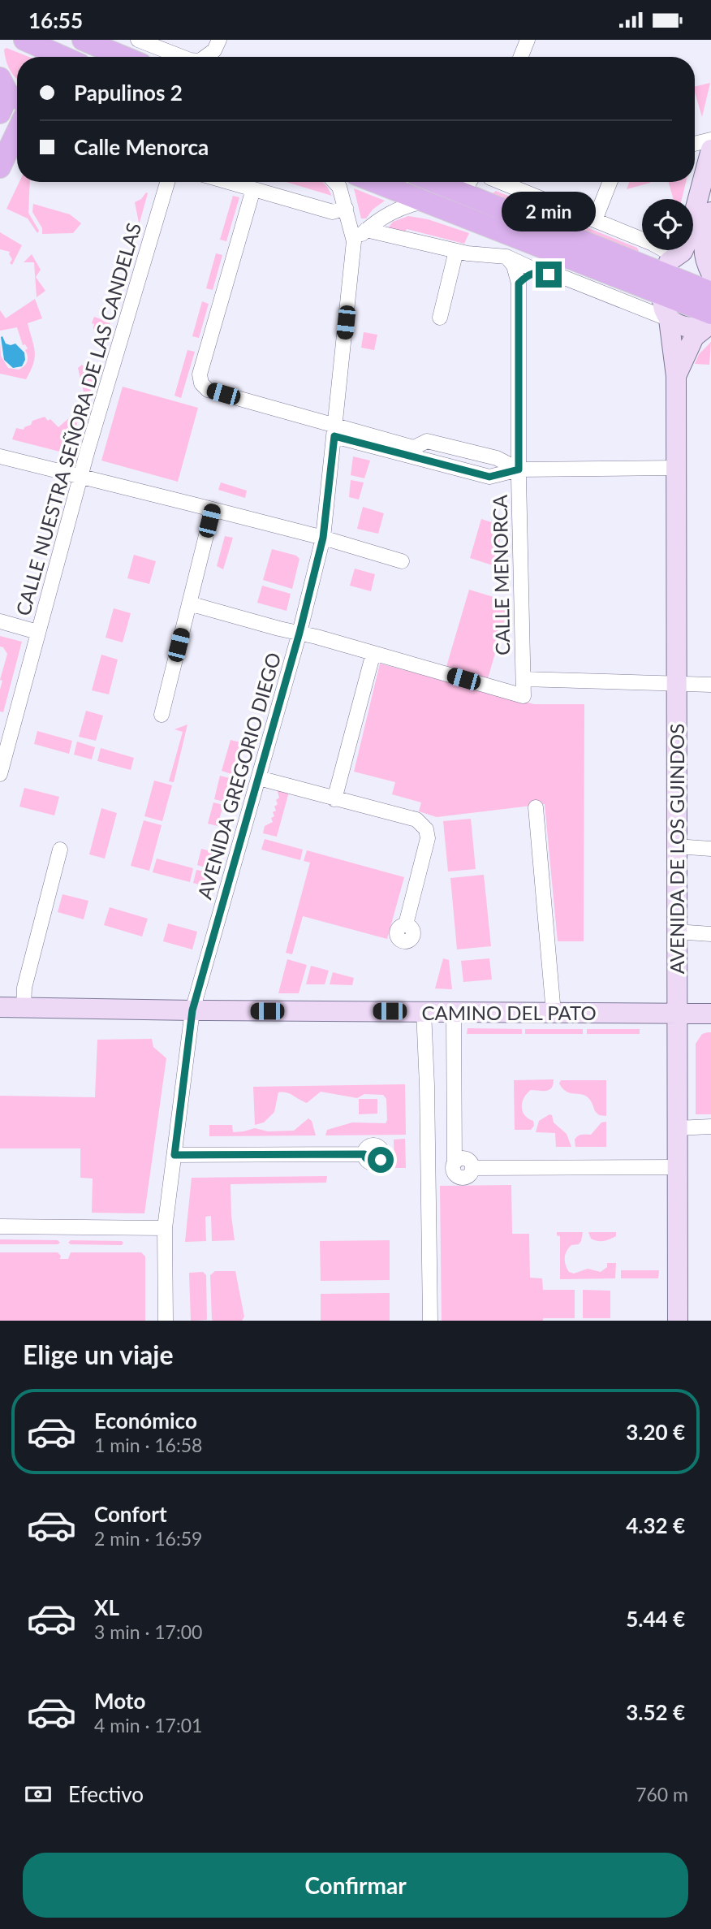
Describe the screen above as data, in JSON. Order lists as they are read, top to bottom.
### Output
{
  "streets": {
    "main road": ["AVENIDA DE LOS GUINDOS", "CAMINO DEL PATO"],
    "street": ["CALLE NUESTRA SEÑORA DE LAS CANDELAS", "CALLE MENORCA", "AVENIDA GREGORIO DIEGO"]
  },
  "crossings": [
    ["AVENIDA GREGORIO DIEGO", "CAMINO DEL PATO"],
    ["AVENIDA DE LOS GUINDOS", "CAMINO DEL PATO"]
  ],
  "page": {
    "status": "16:55",
    "banner": ["Papulinos 2", "Calle Menorca"],
    "bubble": "2 min",
    "heading": "Elige un viaje",
    "list": [
      {
        "name": "Económico",
        "note": "1 min · 16:58",
        "value": "3.20 €"
      },
      {
        "name": "Confort",
        "note": "2 min · 16:59",
        "value": "4.32 €"
      },
      {
        "name": "XL",
        "note": "3 min · 17:00",
        "value": "5.44 €"
      },
      {
        "name": "Moto",
        "note": "4 min · 17:01",
        "value": "3.52 €"
      }
    ],
    "pay": ["Efectivo", "760 m"],
    "buttons": "Confirmar"
  }
}
